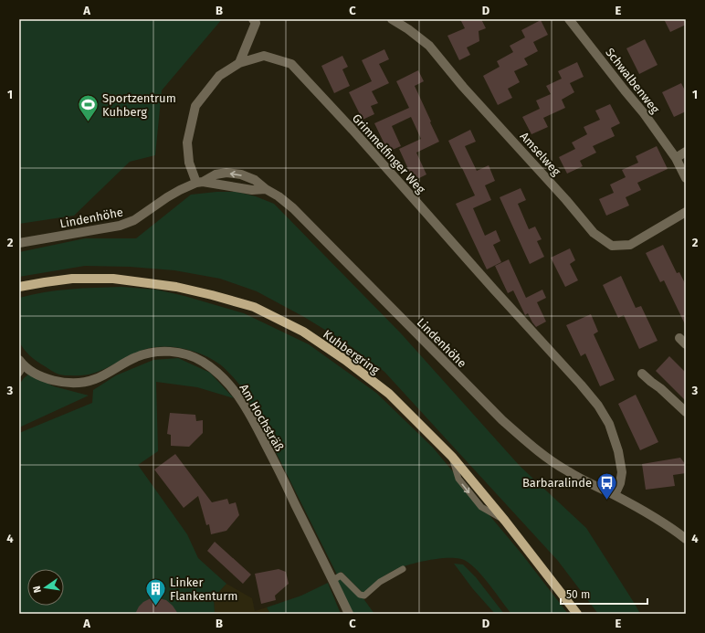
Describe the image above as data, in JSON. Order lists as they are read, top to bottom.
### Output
{
  "streets": {
    "main road": ["Kuhbergring"],
    "street": [
      "Schwalbenweg",
      "Grimmelfinger Weg",
      "Amselweg",
      "Lindenhöhe",
      "Am Hochsträß"
    ]
  },
  "crossings": [
    ["Grimmelfinger Weg", "Lindenhöhe"]
  ],
  "places": {
    "sports": ["Sportzentrum Kuhberg"],
    "bus stop": ["Barbaralinde"],
    "building": ["Linker Flankenturm"]
  },
  "scale_bar": "50 m",
  "north": "left",
  "grid": {
    "columns": [
      "A",
      "B",
      "C",
      "D",
      "E"
    ],
    "rows": [
      "1",
      "2",
      "3",
      "4"
    ]
  }
}
